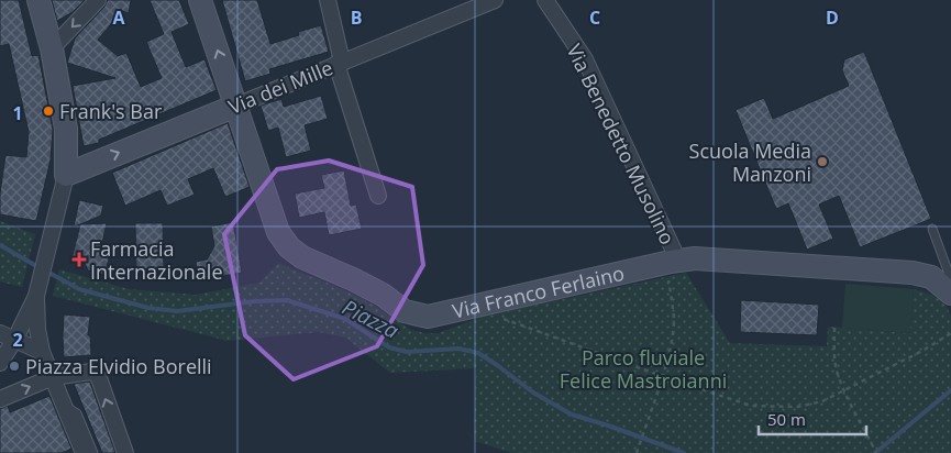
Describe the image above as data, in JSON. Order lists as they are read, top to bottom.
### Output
{
  "streets": {
    "main road": ["Via dei Mille", "Via Franco Ferlaino"],
    "street": ["Via Benedetto Musolino"]
  },
  "crossings": [
    ["Via dei Mille", "Via Franco Ferlaino"],
    ["Via Benedetto Musolino", "Via Franco Ferlaino"]
  ],
  "water": ["Piazza"],
  "parks": ["Parco fluviale Felice Mastroianni"],
  "places": {
    "other": ["Frank's Bar", "Scuola Media Manzoni", "Piazza Elvidio Borelli"],
    "health": ["Farmacia Internazionale"]
  },
  "scale_bar": "50 m",
  "grid": {
    "columns": [
      "A",
      "B",
      "C",
      "D"
    ],
    "rows": ["1", "2"]
  }
}
